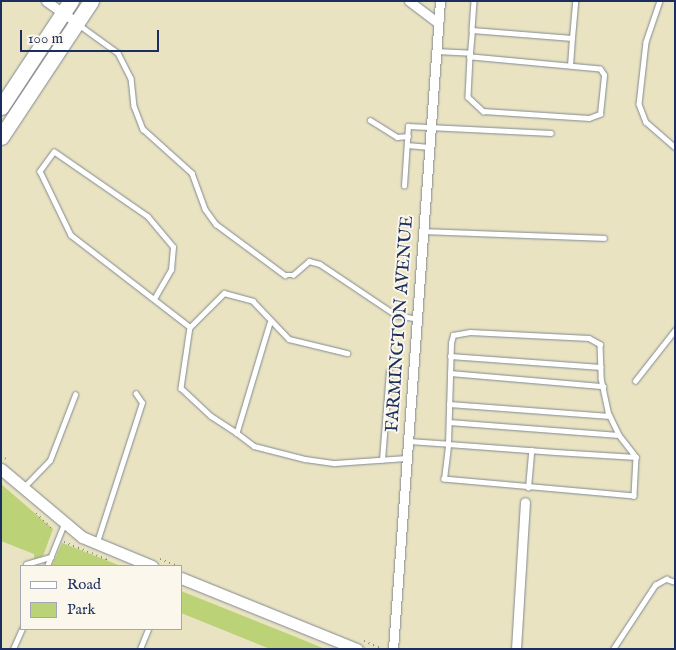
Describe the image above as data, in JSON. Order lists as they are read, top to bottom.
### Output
{
  "streets": {
    "street": ["FARMINGTON AVENUE"]
  },
  "legend": ["Road", "Park"],
  "scale_bar": "100 m"
}
